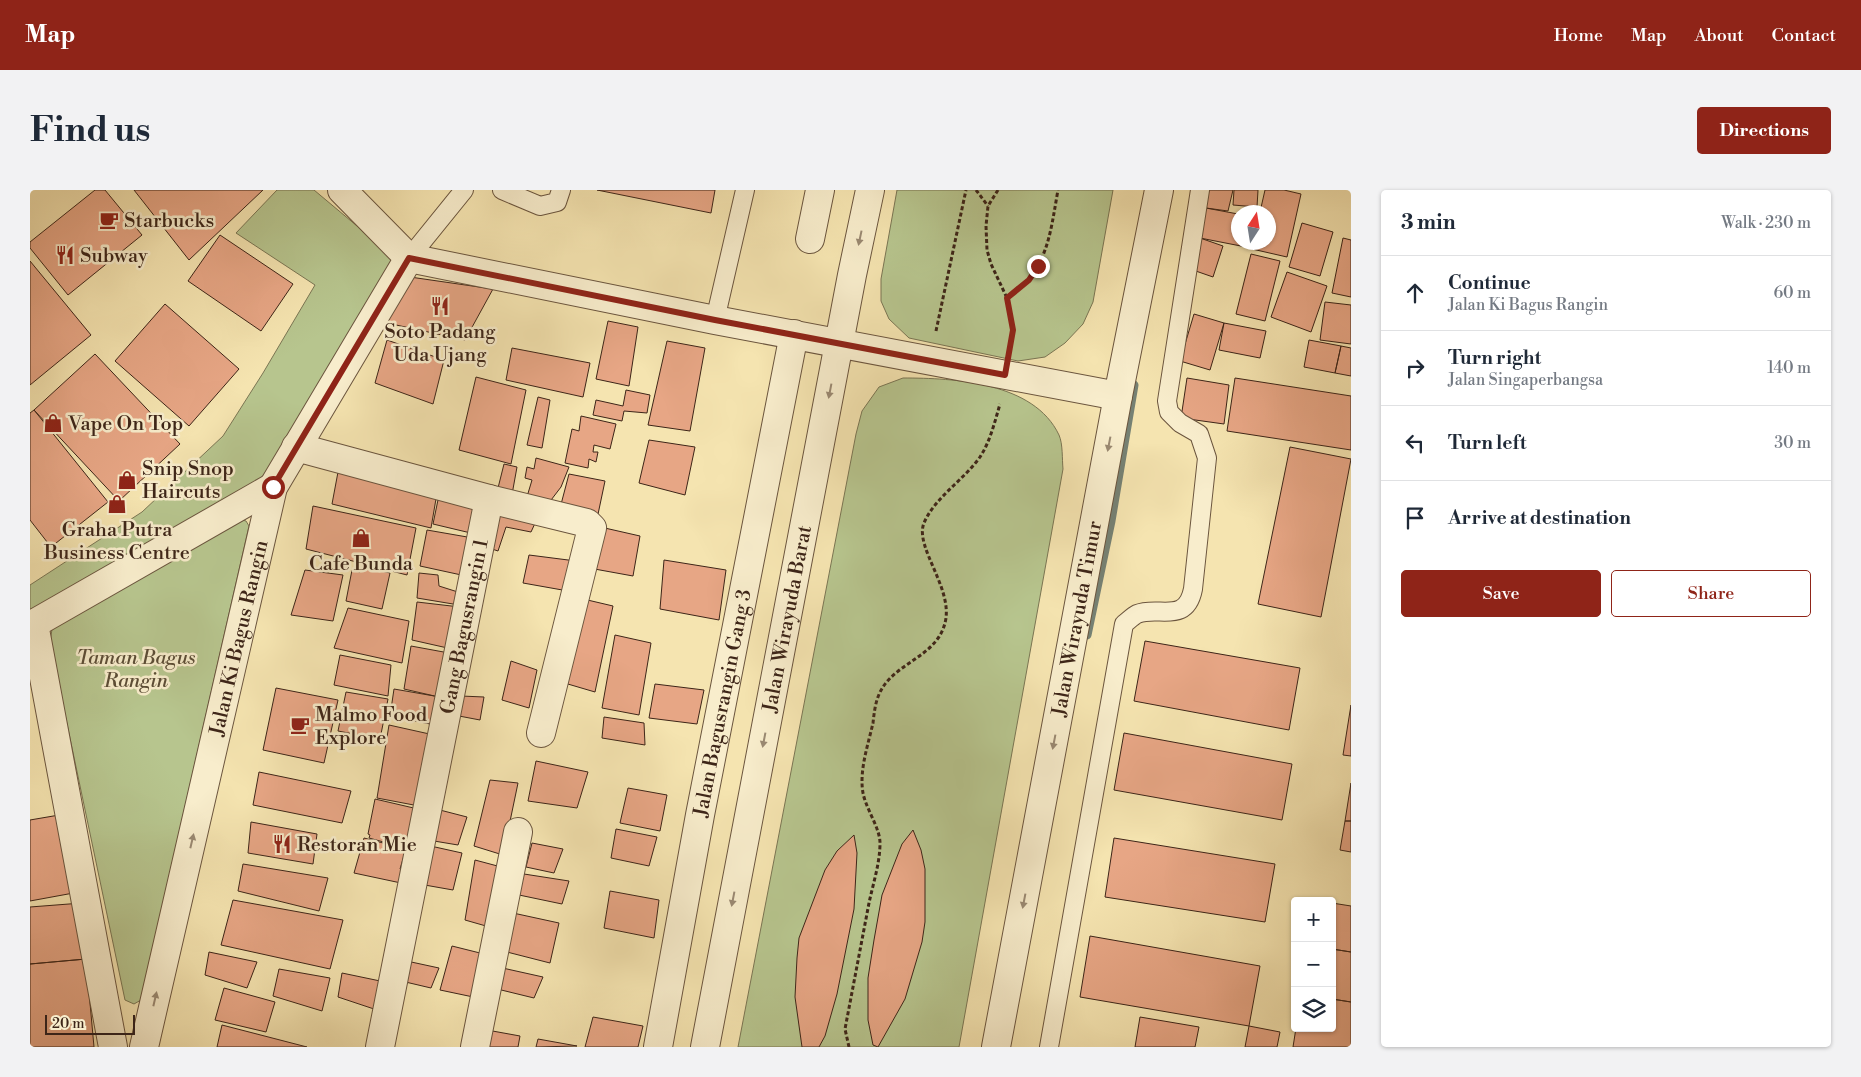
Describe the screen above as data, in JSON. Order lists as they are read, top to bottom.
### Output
{
  "streets": {
    "street": [
      "Jalan Wirayuda Barat",
      "Jalan Wirayuda Timur",
      "Gang Bagusrangin 1",
      "Jalan Ki Bagus Rangin",
      "Jalan Bagusrangin Gang 3"
    ]
  },
  "one_way": ["Jalan Wirayuda Barat", "Jalan Wirayuda Timur"],
  "parks": ["Taman Bagus Rangin"],
  "places": {
    "cafe": ["Starbucks", "Malmo Food Explore"],
    "restaurant": ["Subway", "Soto Padang Uda Ujang", "Restoran Mie"],
    "shop": [
      "Vape On Top",
      "Snip Snop Haircuts",
      "Graha Putra Business Centre",
      "Cafe Bunda"
    ]
  },
  "scale_bar": "20 m",
  "north": "top",
  "page": {
    "header": "Map",
    "nav": [
      "Home",
      "Map",
      "About",
      "Contact"
    ],
    "buttons": [
      "Directions",
      ["Save", "Share"]
    ],
    "title": "Find us",
    "heading": ["3 min", "Walk · 230 m"],
    "list": [
      ["Continue", "Jalan Ki Bagus Rangin", "60 m"],
      ["Turn right", "Jalan Singaperbangsa", "140 m"],
      ["Turn left", "30 m"],
      "Arrive at destination"
    ],
    "map_buttons": ["+", "−"],
    "scale": "20 m"
  }
}
